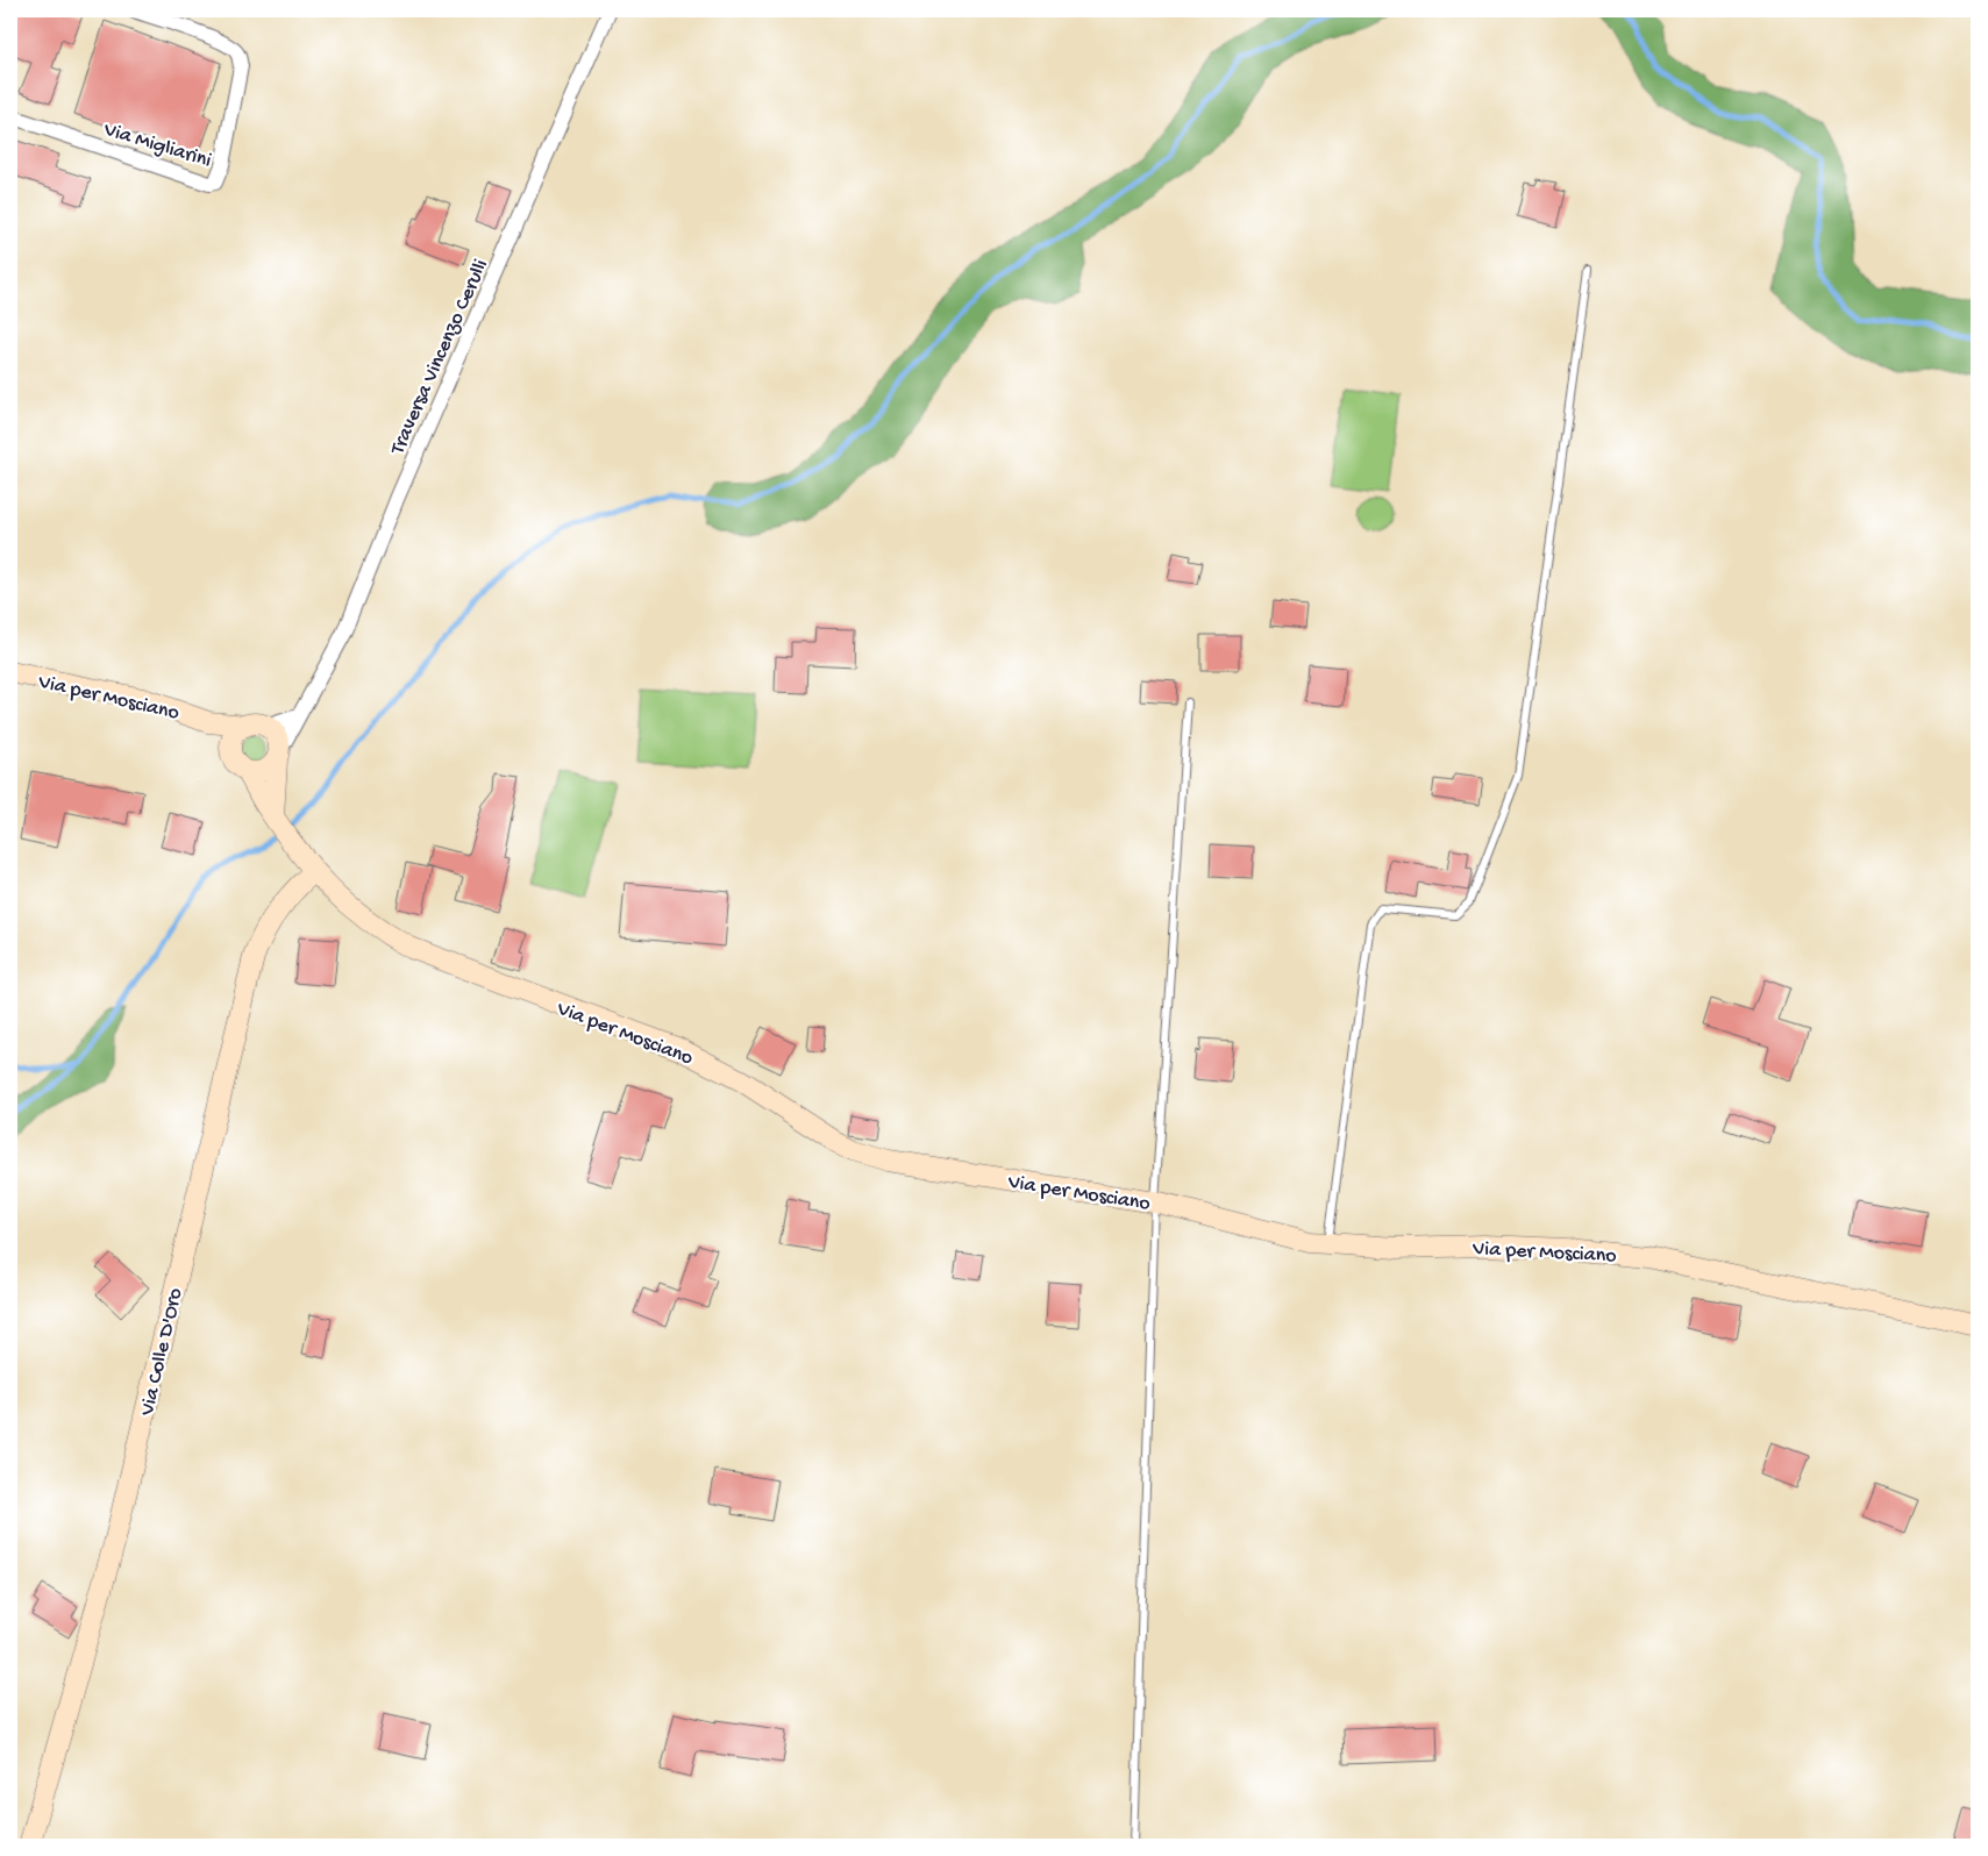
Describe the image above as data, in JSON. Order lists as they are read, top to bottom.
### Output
{
  "streets": {
    "main road": ["Via per Mosciano", "Via Colle D'Oro"],
    "street": ["Via Migliarini", "Traversa Vincenzo Cerulli"]
  },
  "crossings": [
    ["Traversa Vincenzo Cerulli", "Via per Mosciano"],
    ["Via per Mosciano", "Via Colle D'Oro"]
  ]
}
